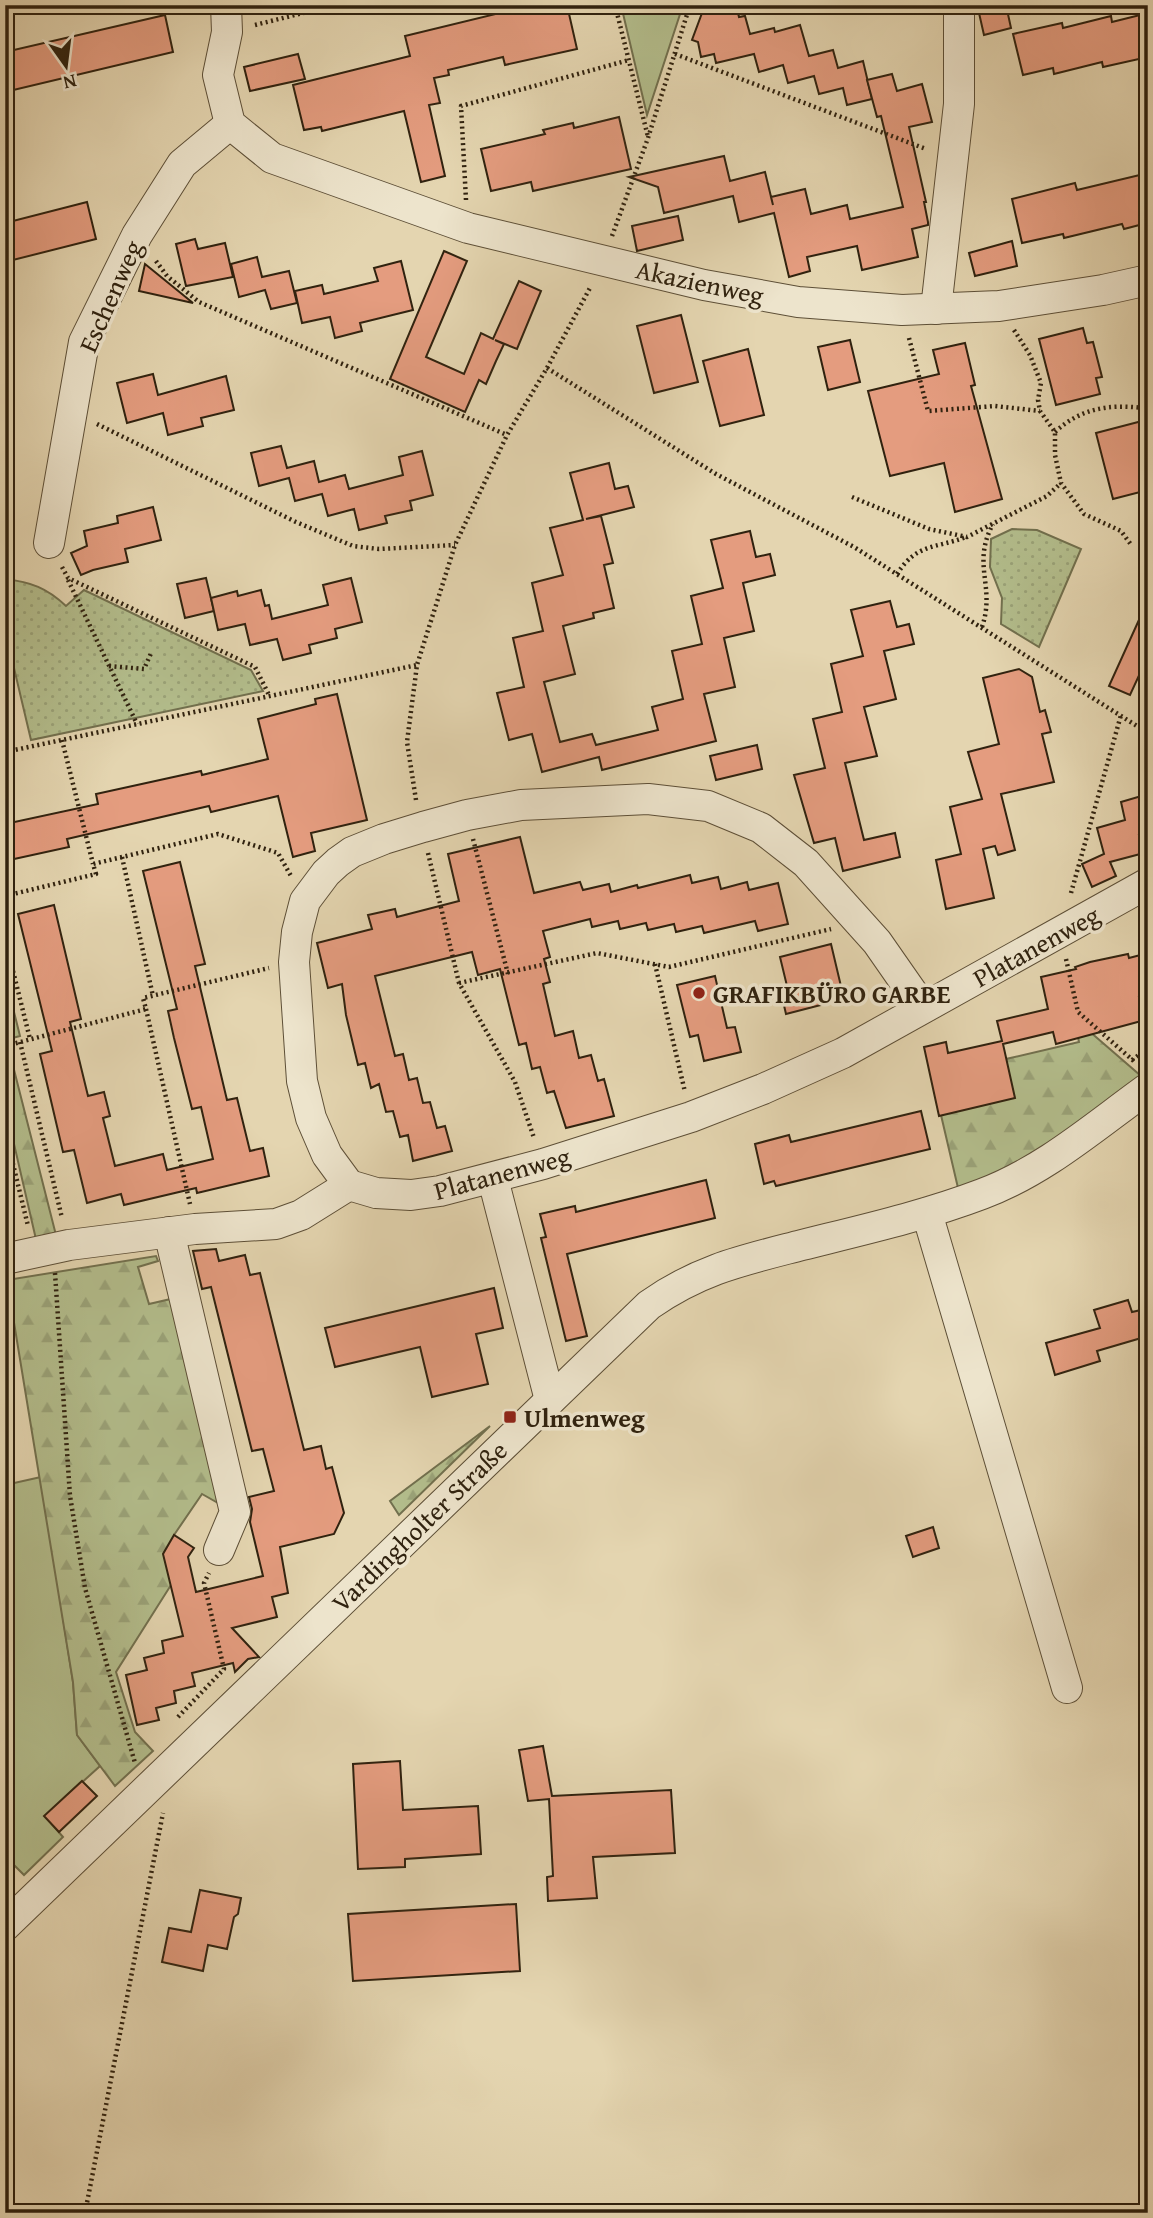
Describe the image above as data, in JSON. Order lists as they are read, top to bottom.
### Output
{
  "streets": {
    "street": [
      "Akazienweg",
      "Eschenweg",
      "Platanenweg",
      "Vardingholter Straße"
    ]
  },
  "crossings": [
    ["Akazienweg", "Eschenweg"]
  ],
  "places": {
    "other": ["GRAFIKBÜRO GARBE"],
    "transit": ["Ulmenweg"]
  },
  "north": "bottom"
}
